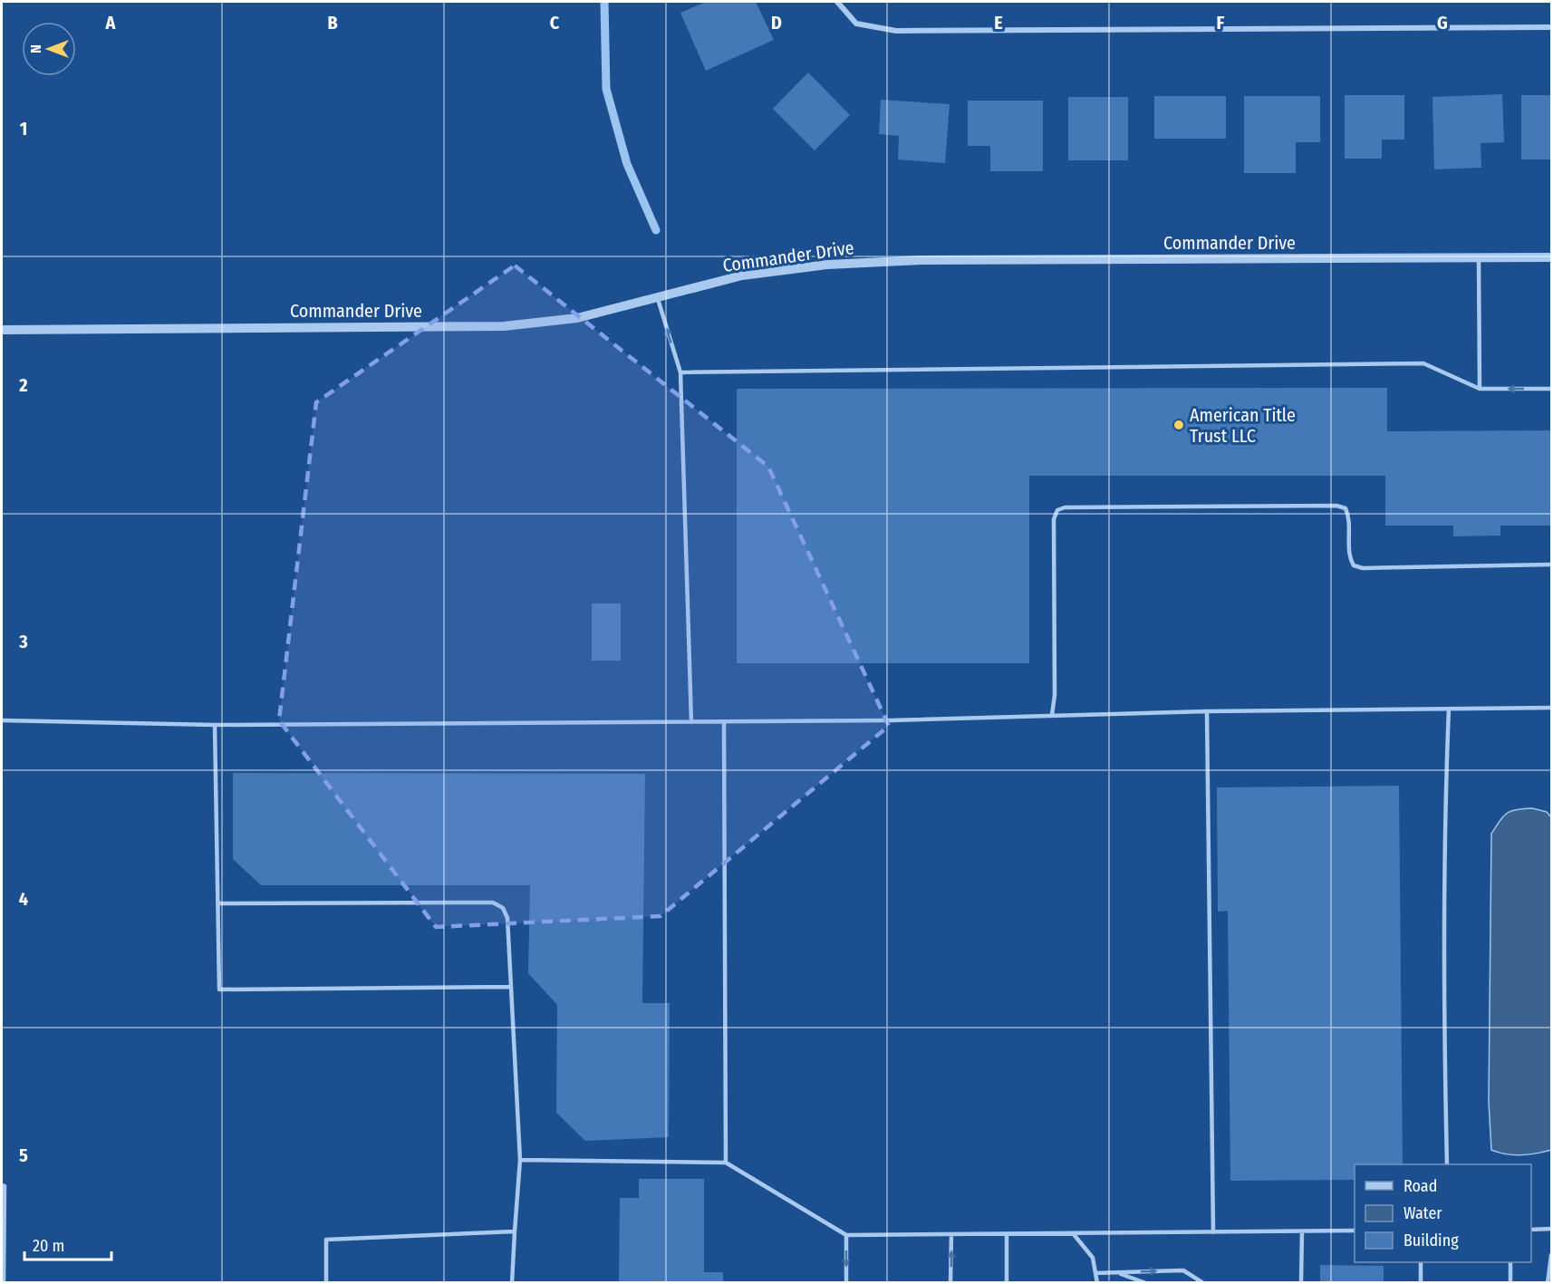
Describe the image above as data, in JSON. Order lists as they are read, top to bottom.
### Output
{
  "streets": {
    "street": ["Commander Drive"]
  },
  "places": ["American Title Trust LLC"],
  "legend": ["Road", "Water", "Building"],
  "scale_bar": "20 m",
  "north": "left",
  "grid": {
    "columns": [
      "A",
      "B",
      "C",
      "D",
      "E",
      "F",
      "G"
    ],
    "rows": [
      "1",
      "2",
      "3",
      "4",
      "5"
    ]
  }
}
